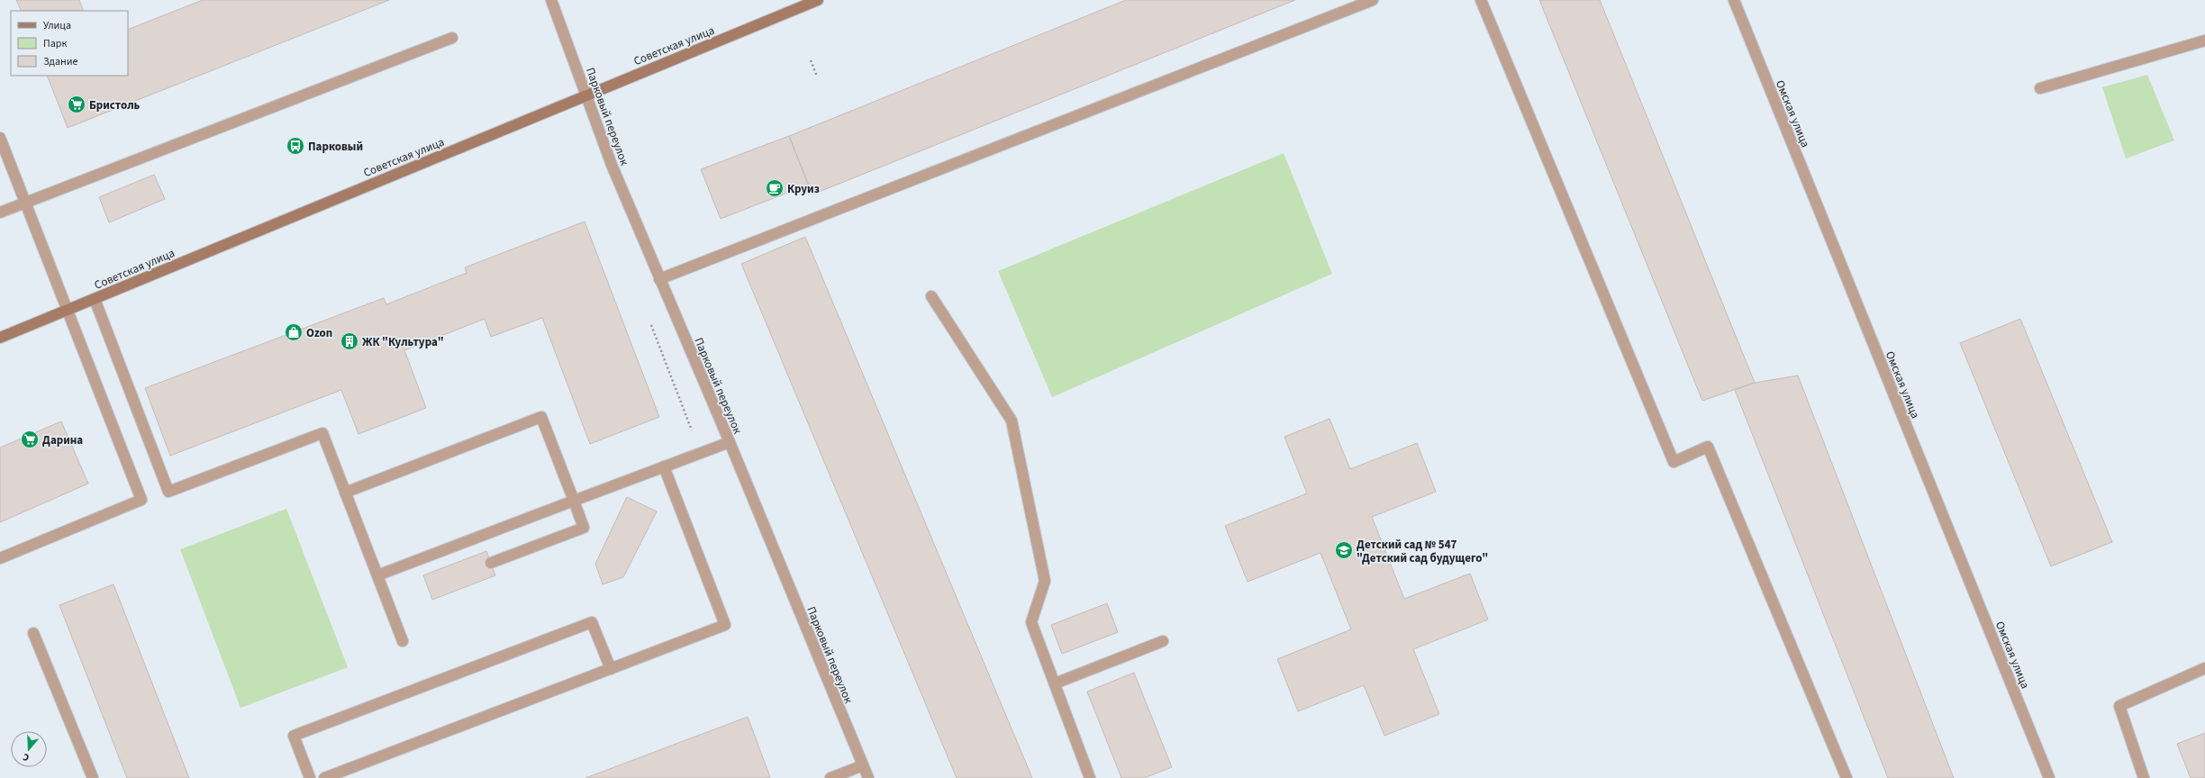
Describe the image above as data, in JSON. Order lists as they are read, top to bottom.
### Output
{
  "streets": {
    "street": ["Советская улица", "Омская улица", "Парковый переулок"]
  },
  "crossings": [
    ["Советская улица", "Парковый переулок"]
  ],
  "places": {
    "supermarket": ["Бристоль", "Дарина"],
    "bus stop": ["Парковый"],
    "cafe": ["Круиз"],
    "shop": ["Ozon"],
    "building": ["ЖК \"Культура\""],
    "school or university": ["Детский сад № 547 \"Детский сад будущего\""]
  },
  "legend": ["Улица", "Парк", "Здание"],
  "north": "bottom"
}
